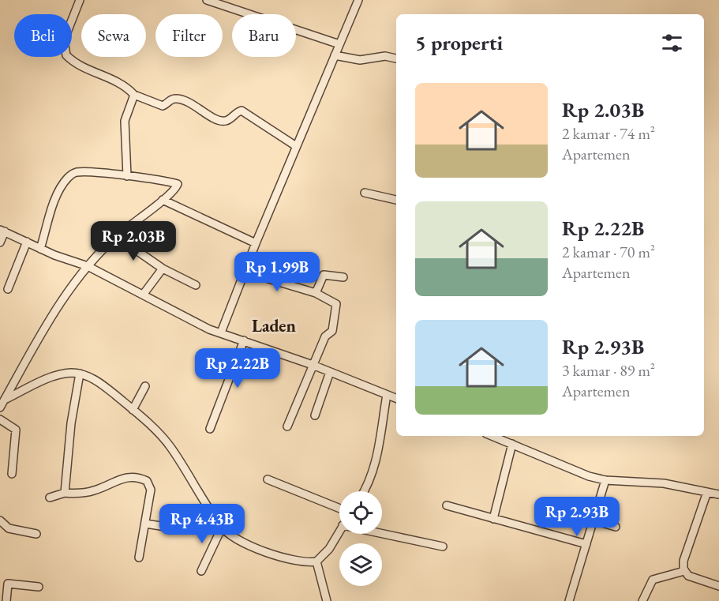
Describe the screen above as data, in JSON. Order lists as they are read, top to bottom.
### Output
{
  "districts": ["Laden"],
  "page": {
    "chip": [
      "Beli",
      "Sewa",
      "Filter",
      "Baru"
    ],
    "heading": "5 properti",
    "list": [
      {
        "name": "Rp 2.03B",
        "note": "2 kamar · 74 m² · Apartemen"
      },
      {
        "name": "Rp 2.22B",
        "note": "2 kamar · 70 m² · Apartemen"
      },
      {
        "name": "Rp 2.93B",
        "note": "3 kamar · 89 m² · Apartemen"
      }
    ],
    "price": [
      "Rp 2.03B",
      "Rp 1.99B",
      "Rp 2.22B",
      "Rp 2.93B",
      "Rp 4.43B"
    ]
  }
}
